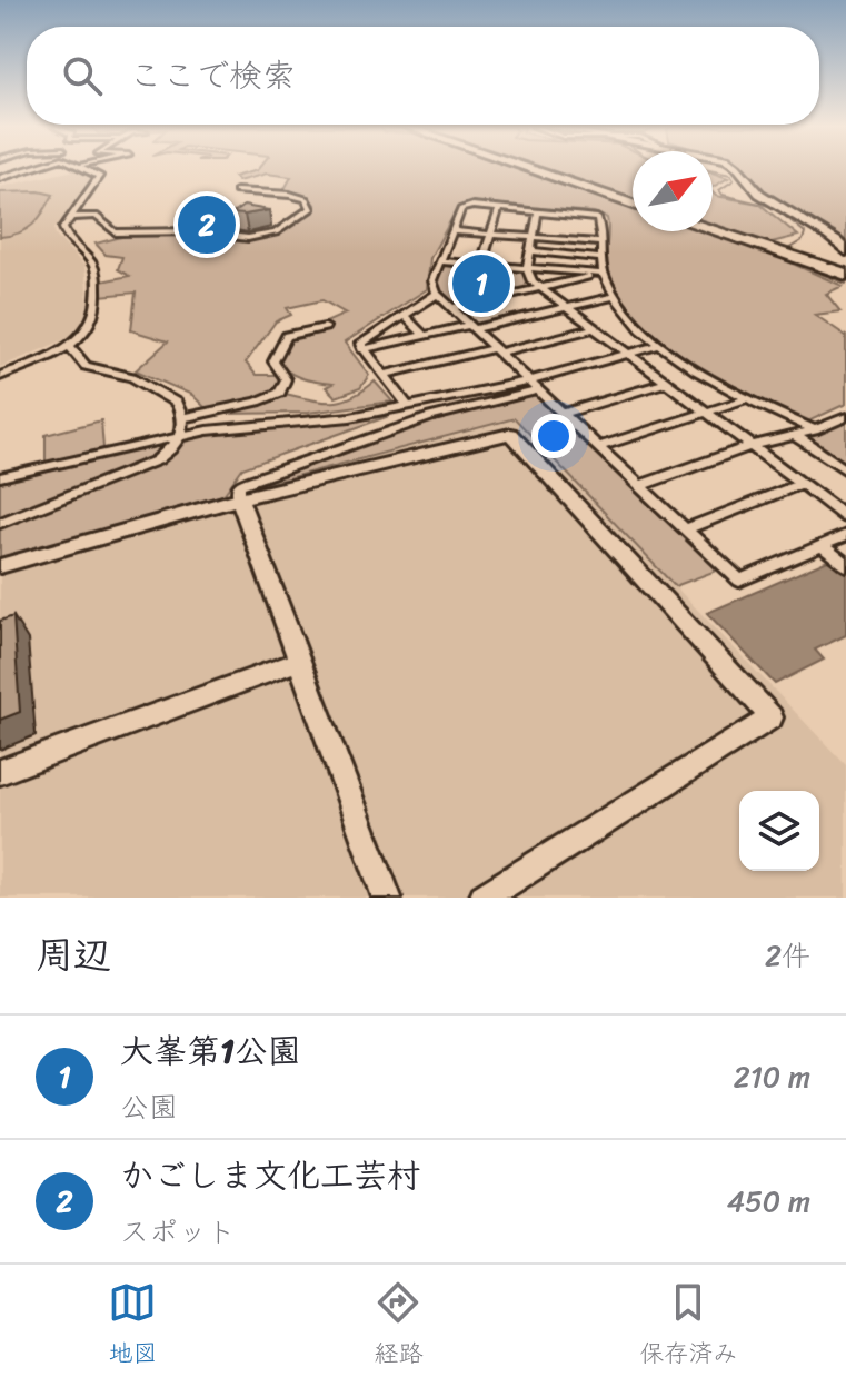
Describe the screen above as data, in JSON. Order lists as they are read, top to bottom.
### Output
{
  "north": "top right",
  "page": {
    "search": "ここで検索",
    "pins": ["2", "1"],
    "heading": ["周辺", "2件"],
    "list": [
      {
        "mark": "1",
        "name": "大峯第1公園",
        "note": "公園",
        "value": "210 m"
      },
      {
        "mark": "2",
        "name": "かごしま文化工芸村",
        "note": "スポット",
        "value": "450 m"
      }
    ],
    "nav": ["地図", "経路", "保存済み"]
  }
}
